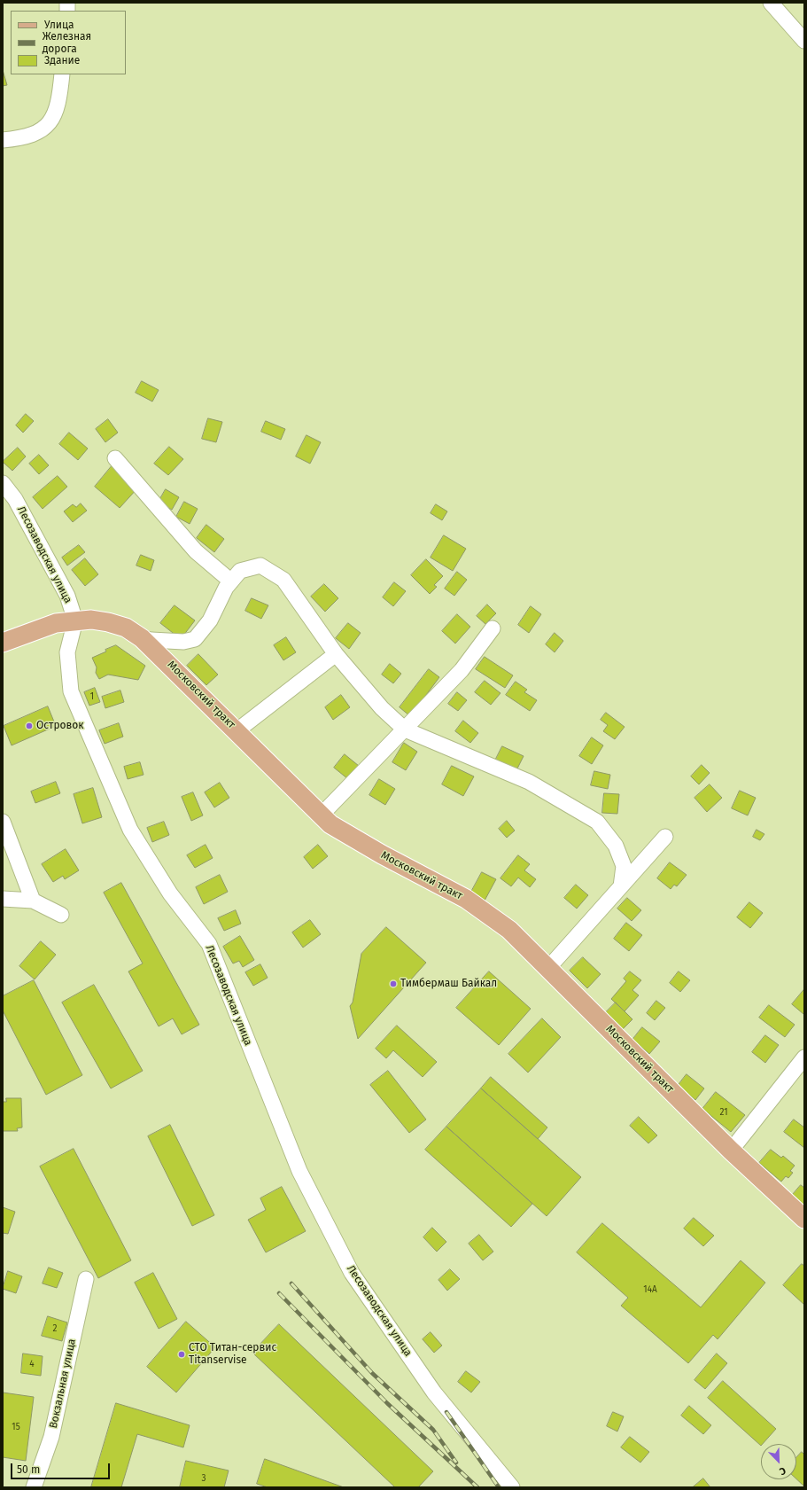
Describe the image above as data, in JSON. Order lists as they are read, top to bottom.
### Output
{
  "streets": {
    "main road": ["Московский тракт"],
    "street": ["Лесозаводская улица", "Вокзальная улица"]
  },
  "crossings": [
    ["Лесозаводская улица", "Московский тракт"]
  ],
  "places": ["Островок", "Тимбермаш Байкал", "СТО Титан-сервис Titanservise"],
  "house_numbers": [
    "1",
    "21",
    "14А",
    "2",
    "4",
    "15",
    "3"
  ],
  "legend": ["Улица", "Железная дорога", "Здание"],
  "scale_bar": "50 m",
  "north": "bottom right"
}
